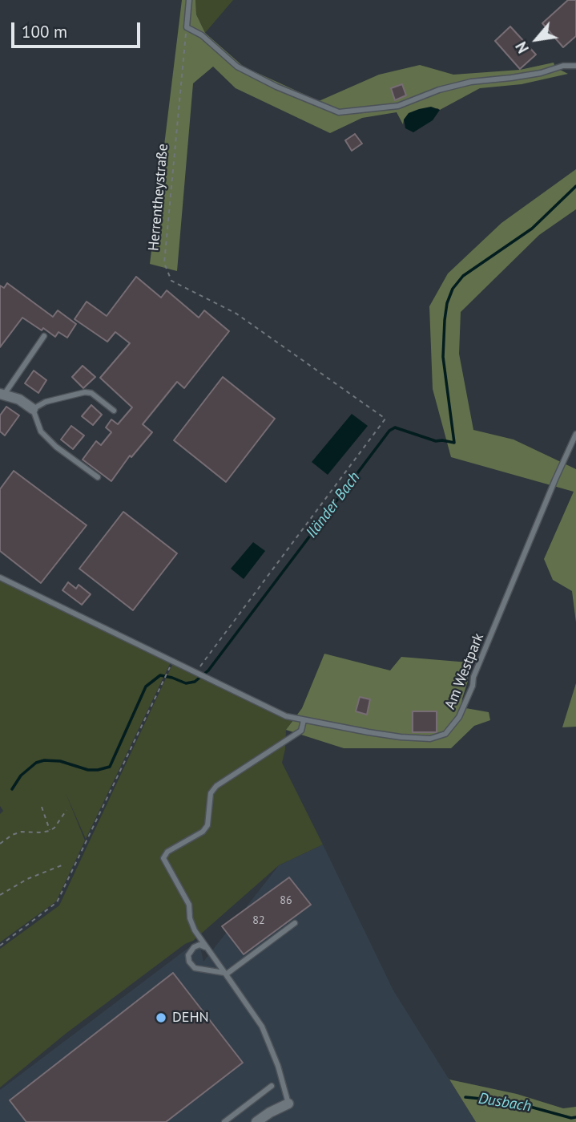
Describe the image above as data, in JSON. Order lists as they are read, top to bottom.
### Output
{
  "streets": {
    "lane": ["Am Westpark"],
    "path": ["Herrentheystraße"]
  },
  "crossings": [
    ["Herrentheystraße", "Am Westpark"]
  ],
  "water": ["Iländer Bach", "Dusbach"],
  "places": ["DEHN"],
  "house_numbers": ["86", "82"],
  "scale_bar": "100 m",
  "north": "bottom left"
}
